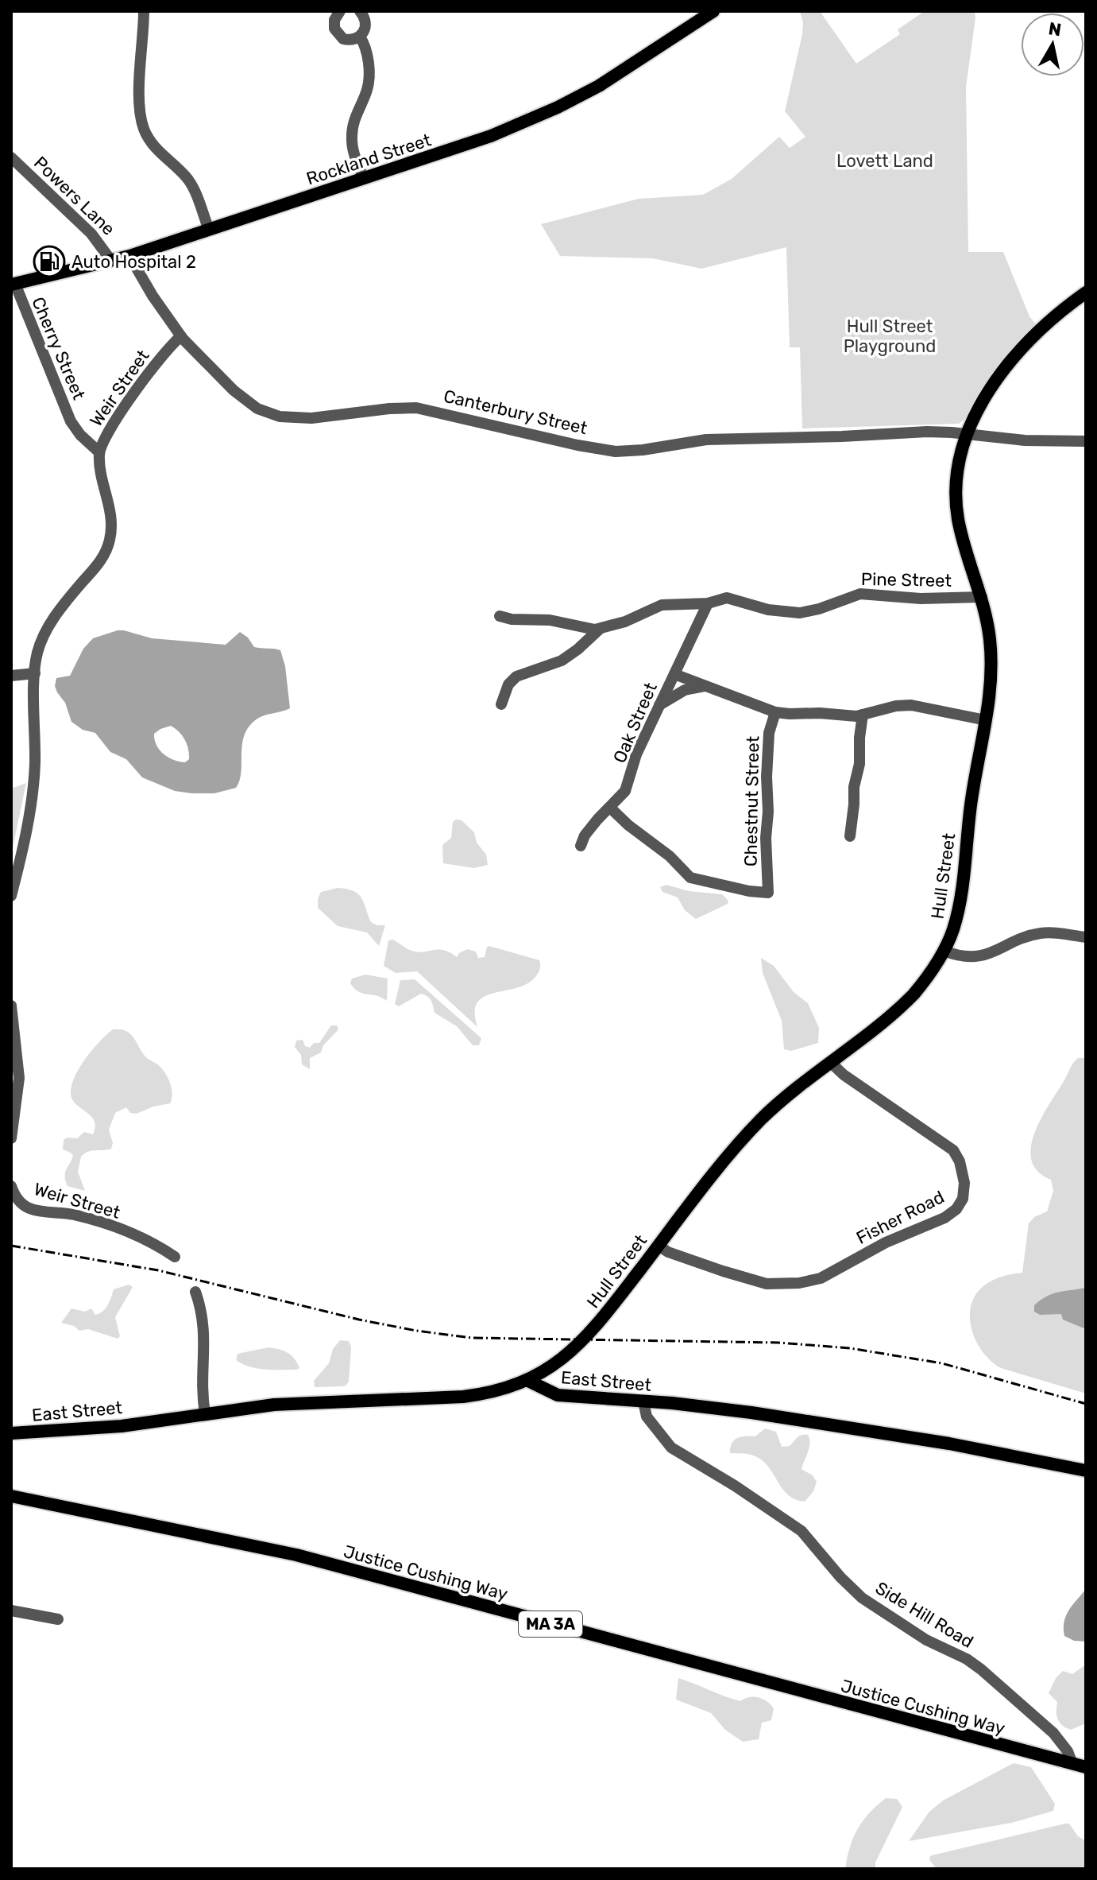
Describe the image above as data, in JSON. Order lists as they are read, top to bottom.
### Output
{
  "streets": {
    "main road": [
      "Rockland Street",
      "Hull Street",
      "East Street",
      "Justice Cushing Way",
      "MA 3A"
    ],
    "street": [
      "Powers Lane",
      "Cherry Street",
      "Weir Street",
      "Canterbury Street",
      "Pine Street",
      "Oak Street",
      "Chestnut Street",
      "Fisher Road",
      "Side Hill Road"
    ]
  },
  "crossings": [
    ["Rockland Street", "Powers Lane"],
    ["Rockland Street", "Cherry Street"],
    ["Rockland Street", "Canterbury Street"],
    ["Cherry Street", "Weir Street"],
    ["Weir Street", "Canterbury Street"],
    ["Canterbury Street", "Hull Street"],
    ["Pine Street", "Oak Street"],
    ["Pine Street", "Hull Street"],
    ["Oak Street", "Chestnut Street"],
    ["Hull Street", "Fisher Road"],
    ["Hull Street", "East Street"],
    ["East Street", "Side Hill Road"],
    ["Justice Cushing Way", "Side Hill Road"]
  ],
  "parks": ["Lovett Land", "Hull Street Playground"],
  "places": {
    "fuel station": ["Auto Hospital 2"]
  },
  "north": "top"
}
